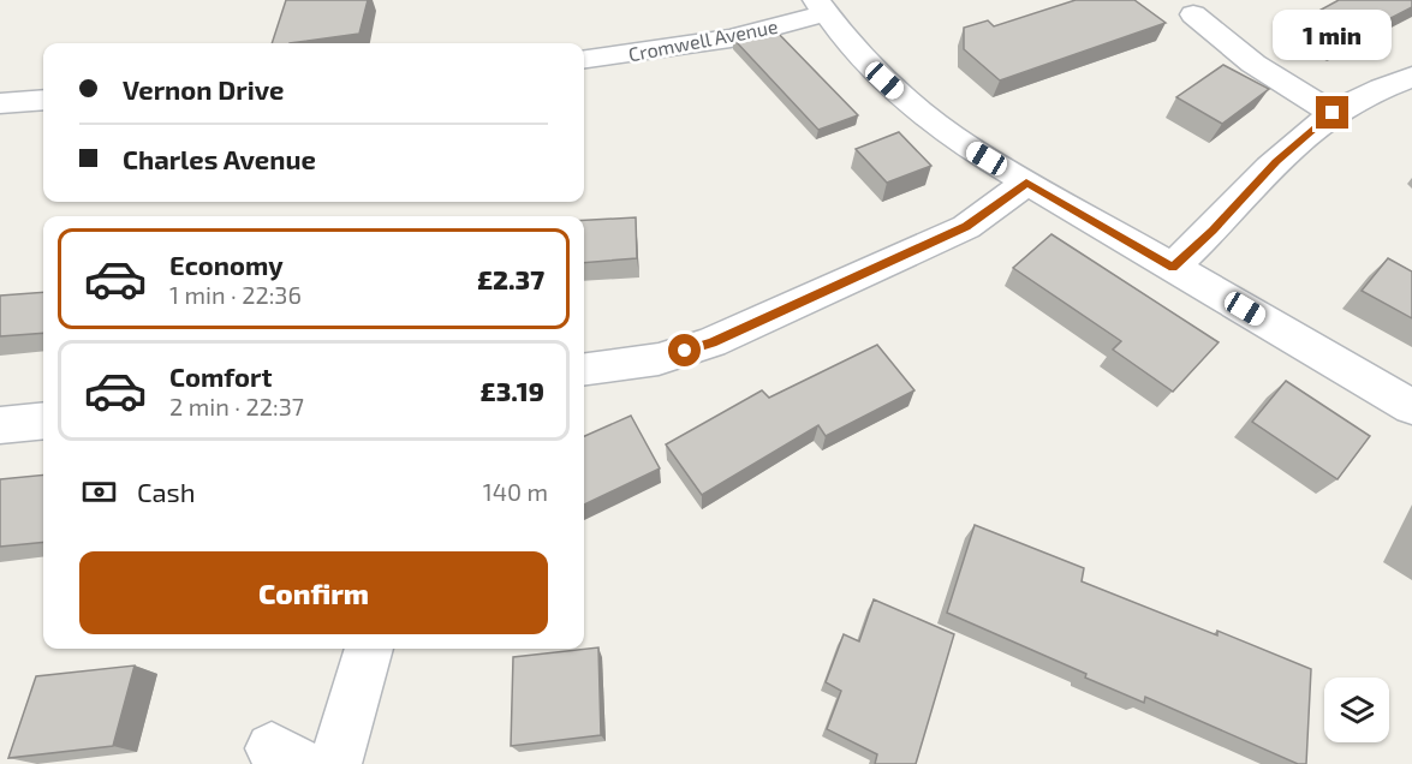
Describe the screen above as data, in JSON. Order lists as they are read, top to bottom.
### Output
{
  "streets": {
    "street": ["Cromwell Avenue"]
  },
  "page": {
    "bubble": "1 min",
    "banner": ["Vernon Drive", "Charles Avenue"],
    "list": [
      {
        "name": "Economy",
        "note": "1 min · 22:36",
        "value": "£2.37"
      },
      {
        "name": "Comfort",
        "note": "2 min · 22:37",
        "value": "£3.19"
      }
    ],
    "pay": ["Cash", "140 m"],
    "buttons": "Confirm"
  }
}
